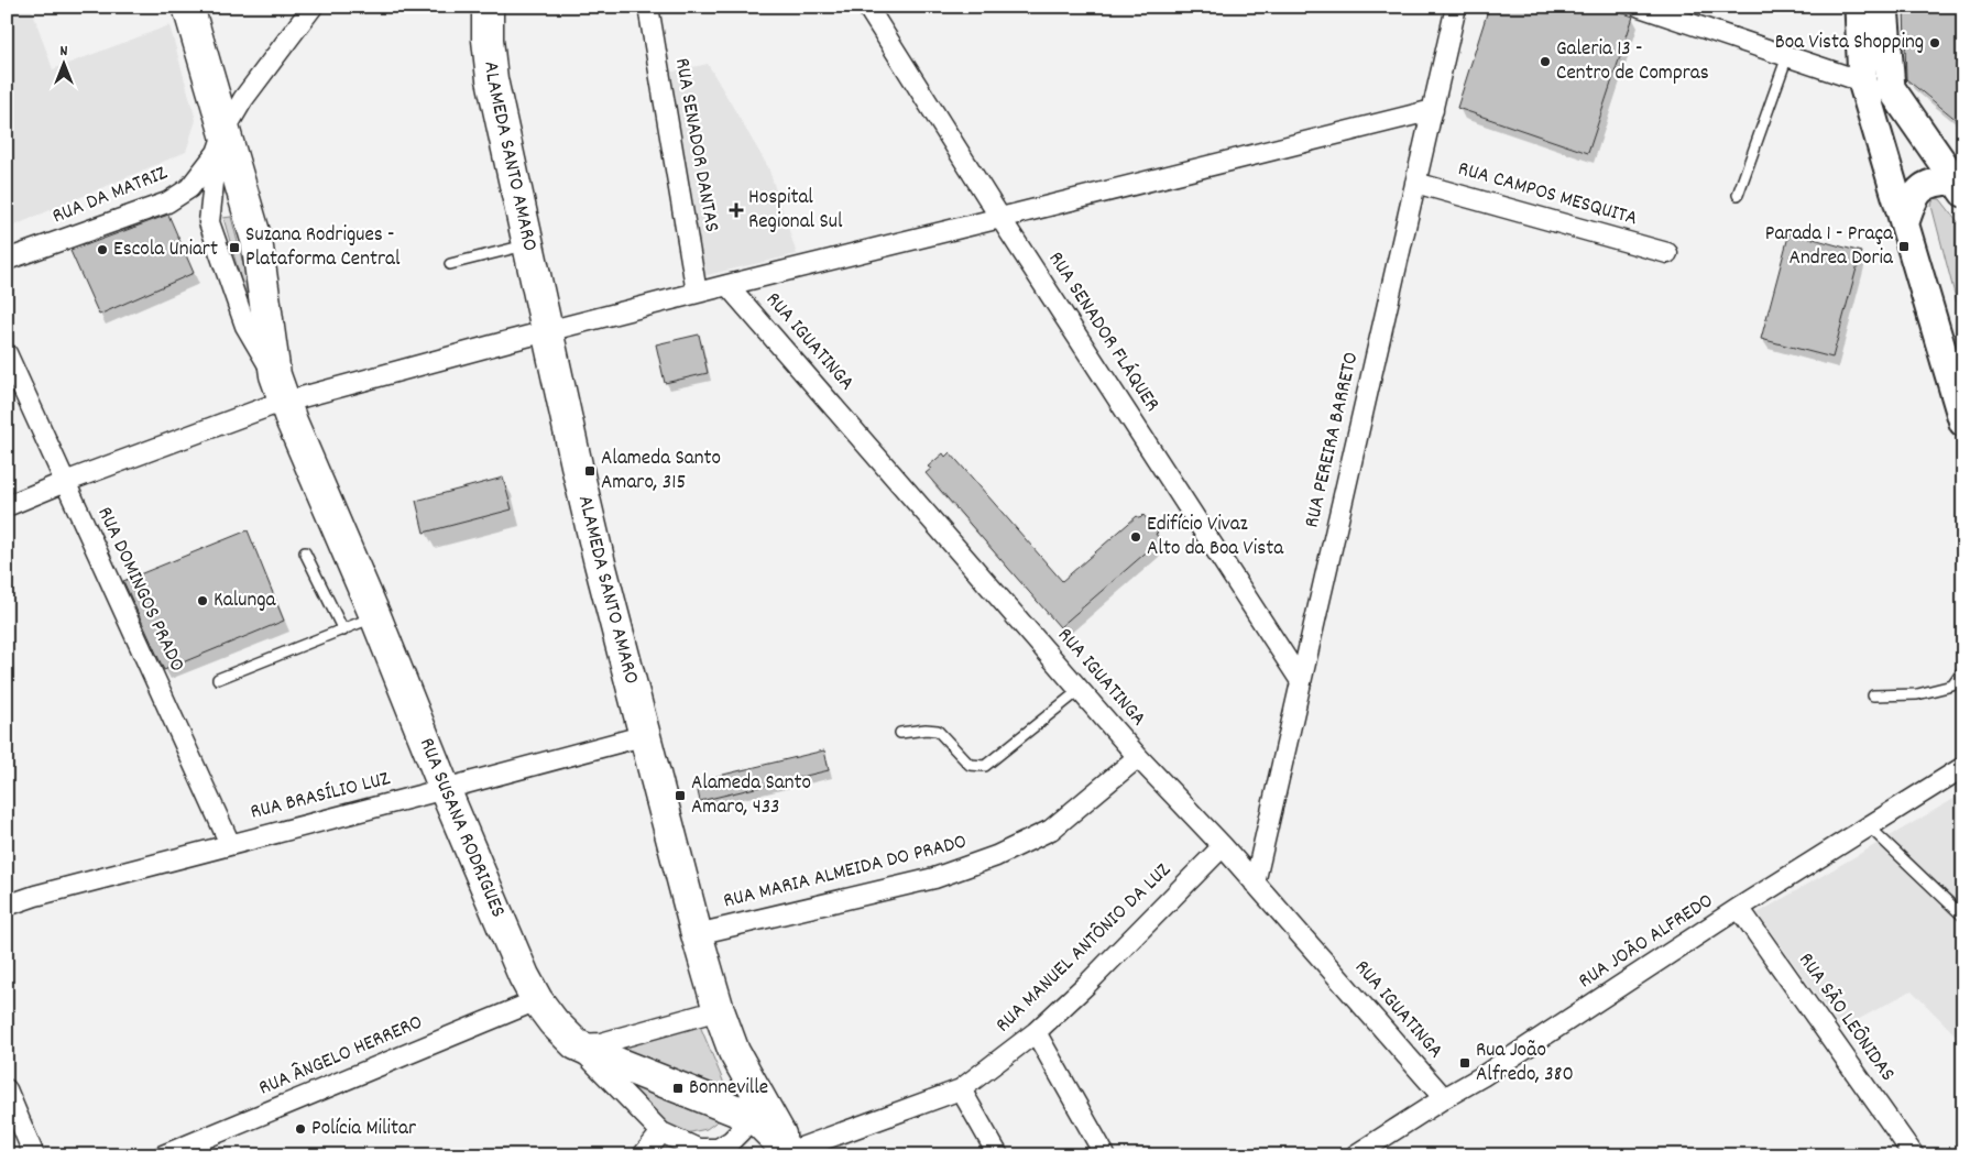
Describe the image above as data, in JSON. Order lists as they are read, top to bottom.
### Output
{
  "streets": {
    "main road": ["ALAMEDA SANTO AMARO", "RUA SUSANA RODRIGUES"],
    "street": [
      "RUA SENADOR DANTAS",
      "RUA CAMPOS MESQUITA",
      "RUA DA MATRIZ",
      "RUA SENADOR FLÁQUER",
      "RUA IGUATINGA",
      "RUA PEREIRA BARRETO",
      "RUA DOMINGOS PRADO",
      "RUA BRASÍLIO LUZ",
      "RUA MARIA ALMEIDA DO PRADO",
      "RUA JOÃO ALFREDO",
      "RUA MANUEL ANTÔNIO DA LUZ",
      "RUA SÃO LEÔNIDAS",
      "RUA ÂNGELO HERRERO"
    ]
  },
  "crossings": [
    ["ALAMEDA SANTO AMARO", "RUA BRASÍLIO LUZ"],
    ["ALAMEDA SANTO AMARO", "RUA SUSANA RODRIGUES"],
    ["ALAMEDA SANTO AMARO", "RUA MARIA ALMEIDA DO PRADO"],
    ["ALAMEDA SANTO AMARO", "RUA MANUEL ANTÔNIO DA LUZ"],
    ["RUA CAMPOS MESQUITA", "RUA PEREIRA BARRETO"],
    ["RUA DA MATRIZ", "RUA SUSANA RODRIGUES"],
    ["RUA SENADOR FLÁQUER", "RUA PEREIRA BARRETO"],
    ["RUA IGUATINGA", "RUA PEREIRA BARRETO"],
    ["RUA IGUATINGA", "RUA MARIA ALMEIDA DO PRADO"],
    ["RUA IGUATINGA", "RUA JOÃO ALFREDO"],
    ["RUA IGUATINGA", "RUA MANUEL ANTÔNIO DA LUZ"],
    ["RUA DOMINGOS PRADO", "RUA BRASÍLIO LUZ"],
    ["RUA BRASÍLIO LUZ", "RUA SUSANA RODRIGUES"],
    ["RUA SUSANA RODRIGUES", "RUA MANUEL ANTÔNIO DA LUZ"],
    ["RUA SUSANA RODRIGUES", "RUA ÂNGELO HERRERO"],
    ["RUA JOÃO ALFREDO", "RUA SÃO LEÔNIDAS"]
  ],
  "places": {
    "other": [
      "Boa Vista Shopping",
      "Galeria 13 - Centro de Compras",
      "Escola Uniart",
      "Edifício Vivaz Alto da Boa Vista",
      "Kalunga",
      "Polícia Militar"
    ],
    "health": ["Hospital Regional Sul"],
    "transit": [
      "Parada 1 - Praça Andrea Doria",
      "Suzana Rodrigues - Plataforma Central",
      "Alameda Santo Amaro, 315",
      "Alameda Santo Amaro, 433",
      "Rua João Alfredo, 380",
      "Bonneville"
    ]
  },
  "north": "top"
}
